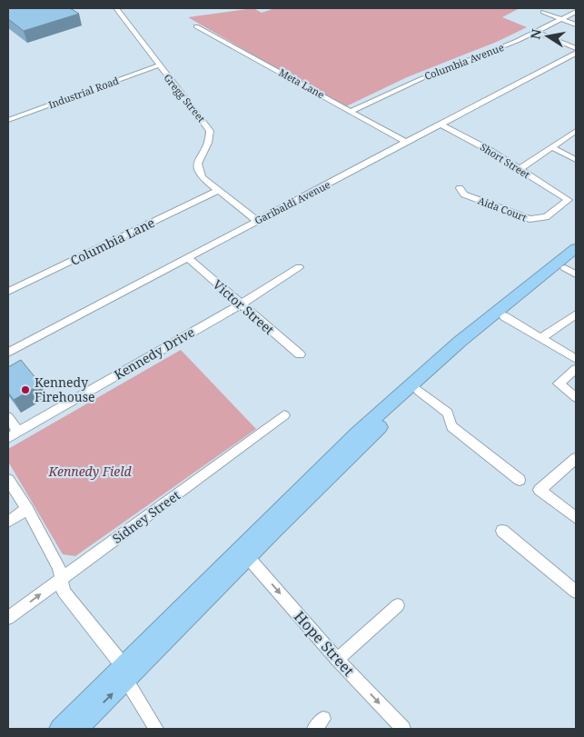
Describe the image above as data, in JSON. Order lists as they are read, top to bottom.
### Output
{
  "streets": {
    "street": [
      "Columbia Avenue",
      "Meta Lane",
      "Industrial Road",
      "Gregg Street",
      "Short Street",
      "Garibaldi Avenue",
      "Aida Court",
      "Columbia Lane",
      "Victor Street",
      "Kennedy Drive",
      "Sidney Street",
      "Hope Street"
    ]
  },
  "crossings": [
    ["Columbia Avenue", "Meta Lane"],
    ["Meta Lane", "Garibaldi Avenue"],
    ["Industrial Road", "Gregg Street"],
    ["Gregg Street", "Columbia Lane"],
    ["Short Street", "Garibaldi Avenue"],
    ["Short Street", "Aida Court"],
    ["Garibaldi Avenue", "Victor Street"],
    ["Victor Street", "Kennedy Drive"]
  ],
  "one_way": ["Hope Street"],
  "parks": ["Kennedy Field"],
  "places": ["Kennedy Firehouse"],
  "north": "left"
}
